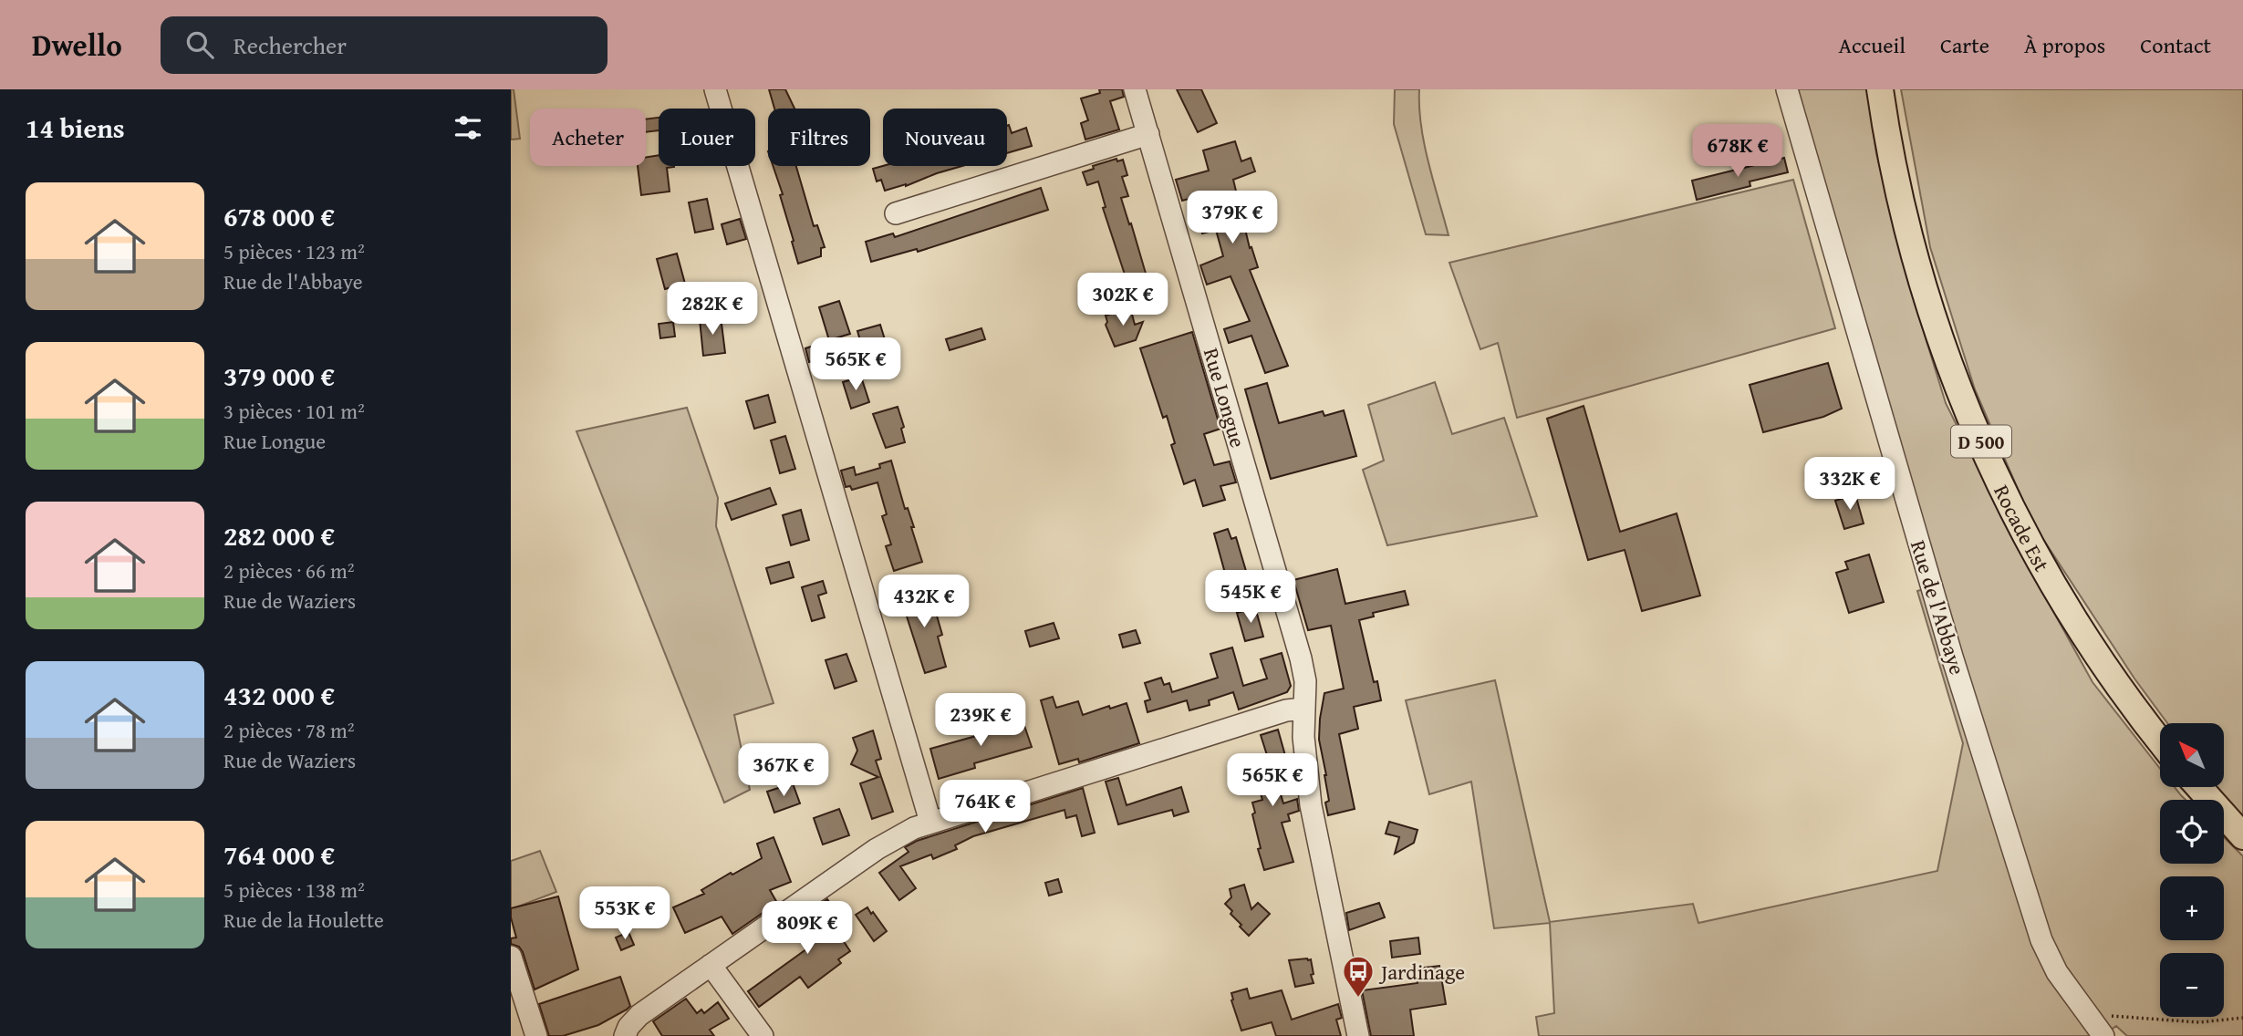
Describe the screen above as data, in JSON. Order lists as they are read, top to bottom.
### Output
{
  "streets": {
    "main road": ["D 500", "Rocade Est"],
    "street": ["Rue Longue", "Rue de l'Abbaye"]
  },
  "places": {
    "bus stop": ["Jardinage"]
  },
  "north": "top left",
  "page": {
    "header": "Dwello",
    "search": "Rechercher",
    "nav": [
      "Accueil",
      "Carte",
      "À propos",
      "Contact"
    ],
    "heading": "14 biens",
    "chip": [
      "Acheter",
      "Louer",
      "Filtres",
      "Nouveau"
    ],
    "price": [
      "678K €",
      "379K €",
      "302K €",
      "282K €",
      "565K €",
      "332K €",
      "545K €",
      "432K €",
      "239K €",
      "367K €",
      "565K €",
      "764K €",
      "553K €",
      "809K €"
    ],
    "list": [
      {
        "name": "678 000 €",
        "note": "5 pièces · 123 m² · Rue de l'Abbaye"
      },
      {
        "name": "379 000 €",
        "note": "3 pièces · 101 m² · Rue Longue"
      },
      {
        "name": "282 000 €",
        "note": "2 pièces · 66 m² · Rue de Waziers"
      },
      {
        "name": "432 000 €",
        "note": "2 pièces · 78 m² · Rue de Waziers"
      },
      {
        "name": "764 000 €",
        "note": "5 pièces · 138 m² · Rue de la Houlette"
      }
    ],
    "map_buttons": ["+", "−"]
  }
}
